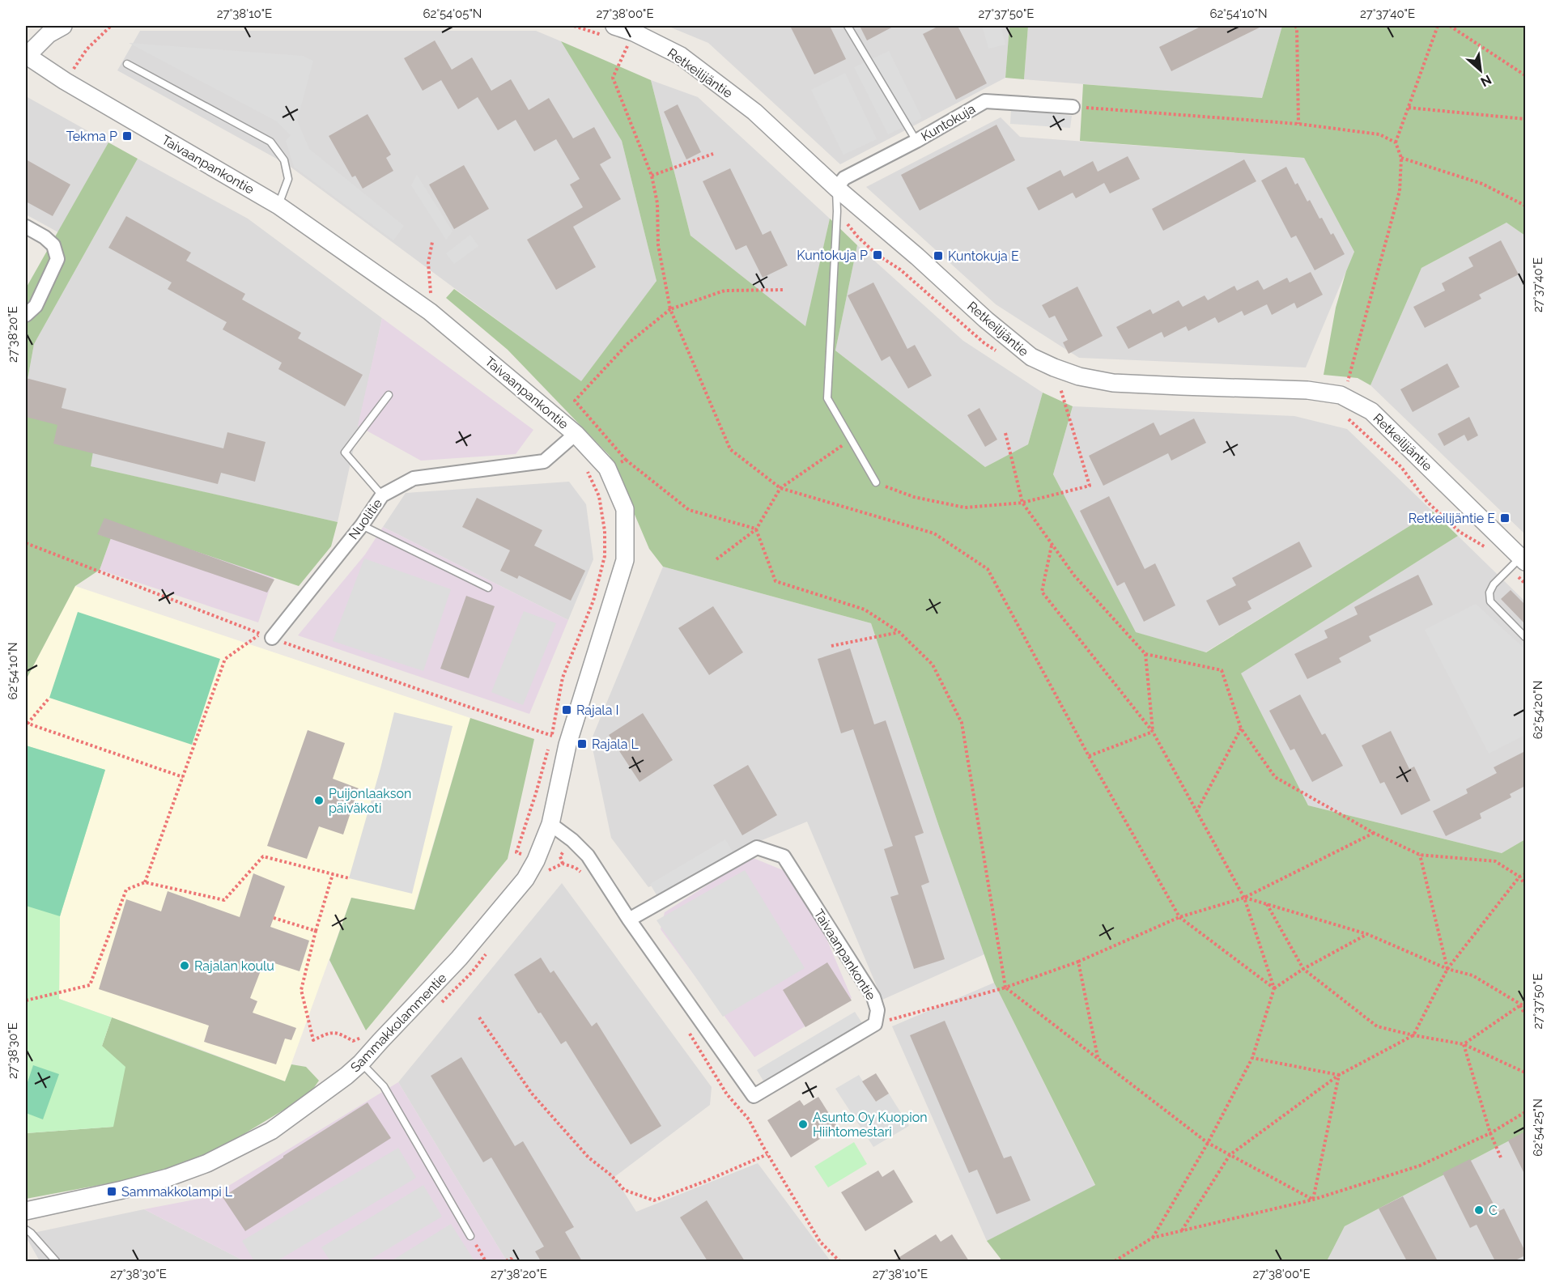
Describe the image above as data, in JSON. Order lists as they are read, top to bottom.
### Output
{
  "streets": {
    "street": [
      "Retkeilijäntie",
      "Kuntokuja",
      "Taivaanpankontie",
      "Nuolitie",
      "Sammakkolammentie"
    ]
  },
  "crossings": [
    ["Retkeilijäntie", "Kuntokuja"],
    ["Taivaanpankontie", "Nuolitie"],
    ["Taivaanpankontie", "Sammakkolammentie"]
  ],
  "places": {
    "transit": [
      "Tekma P",
      "Kuntokuja P",
      "Kuntokuja E",
      "Retkeilijäntie E",
      "Rajala I",
      "Rajala L",
      "Sammakkolampi L"
    ],
    "other": [
      "Puijonlaakson päiväkoti",
      "Rajalan koulu",
      "Asunto Oy Kuopion Hiihtomestari",
      "C"
    ]
  },
  "north": "bottom right",
  "coordinates": [
    "27°38'10\"E",
    "62°54'05\"N",
    "27°38'00\"E",
    "27°37'50\"E",
    "62°54'10\"N",
    "27°37'40\"E",
    "27°38'20\"E",
    "62°54'20\"N",
    "27°38'30\"E",
    "62°54'25\"N"
  ]
}
